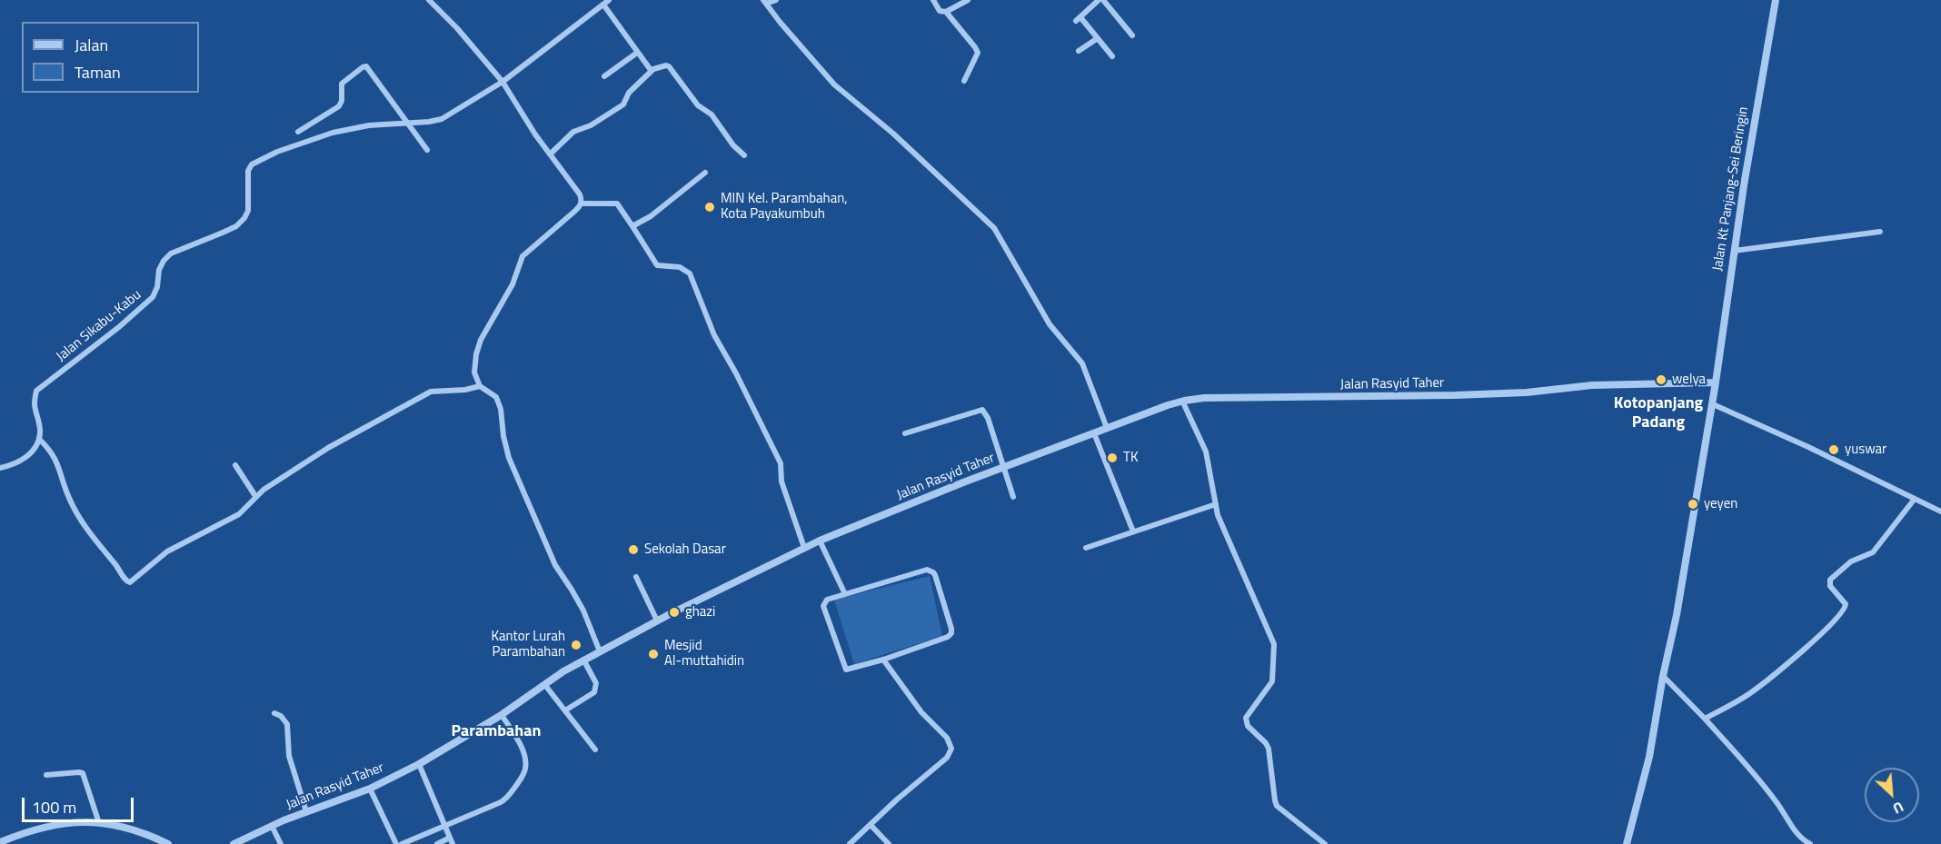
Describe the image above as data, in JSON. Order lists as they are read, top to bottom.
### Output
{
  "streets": {
    "street": ["Jalan Kt Panjang-Sei Beringin", "Jalan Sikabu-Kabu", "Jalan Rasyid Taher"]
  },
  "crossings": [
    ["Jalan Kt Panjang-Sei Beringin", "Jalan Rasyid Taher"]
  ],
  "districts": ["Kotopanjang Padang", "Parambahan"],
  "places": [
    "MIN Kel. Parambahan, Kota Payakumbuh",
    "welya",
    "yuswar",
    "TK",
    "yeyen",
    "Sekolah Dasar",
    "ghazi",
    "Kantor Lurah Parambahan",
    "Mesjid Al-muttahidin"
  ],
  "legend": ["Jalan", "Taman"],
  "scale_bar": "100 m",
  "north": "bottom right"
}
